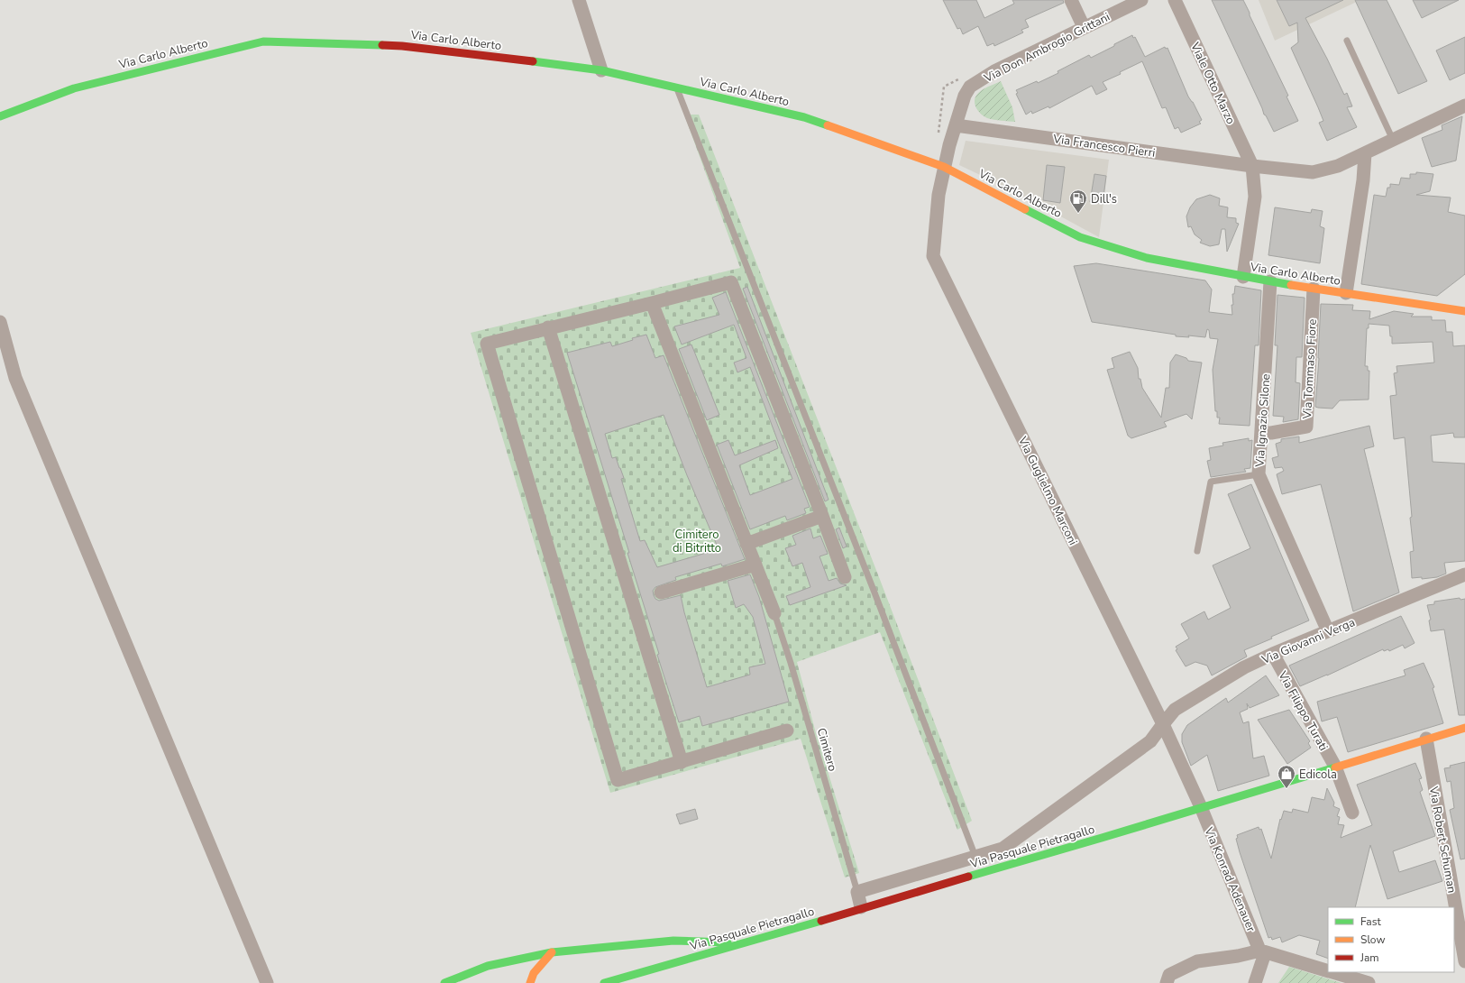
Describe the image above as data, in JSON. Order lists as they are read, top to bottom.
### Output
{
  "streets": {
    "street": [
      "Via Carlo Alberto",
      "Via Don Ambrogio Grittani",
      "Viale Otto Marzo",
      "Via Francesco Pierri",
      "Via Tommaso Fiore",
      "Via Ignazio Silone",
      "Via Guglielmo Marconi",
      "Via Giovanni Verga",
      "Via Filippo Turati",
      "Via Robert Schuman",
      "Via Pasquale Pietragallo",
      "Via Konrad Adenauer"
    ],
    "lane": ["Cimitero"]
  },
  "crossings": [
    ["Via Carlo Alberto", "Via Don Ambrogio Grittani"],
    ["Via Carlo Alberto", "Via Tommaso Fiore"],
    ["Via Carlo Alberto", "Via Ignazio Silone"],
    ["Via Carlo Alberto", "Via Guglielmo Marconi"],
    ["Via Don Ambrogio Grittani", "Via Francesco Pierri"],
    ["Via Don Ambrogio Grittani", "Via Guglielmo Marconi"],
    ["Viale Otto Marzo", "Via Francesco Pierri"],
    ["Via Tommaso Fiore", "Via Ignazio Silone"],
    ["Via Ignazio Silone", "Via Giovanni Verga"],
    ["Via Guglielmo Marconi", "Via Giovanni Verga"],
    ["Via Guglielmo Marconi", "Via Pasquale Pietragallo"],
    ["Via Guglielmo Marconi", "Via Konrad Adenauer"],
    ["Via Giovanni Verga", "Via Filippo Turati"],
    ["Via Giovanni Verga", "Cimitero"],
    ["Via Filippo Turati", "Via Pasquale Pietragallo"],
    ["Via Robert Schuman", "Via Pasquale Pietragallo"],
    ["Via Pasquale Pietragallo", "Via Konrad Adenauer"]
  ],
  "parks": ["Cimitero di Bitritto"],
  "places": {
    "fuel station": ["Dill's"],
    "shop": ["Edicola"]
  },
  "legend": ["Fast", "Slow", "Jam"]
}
